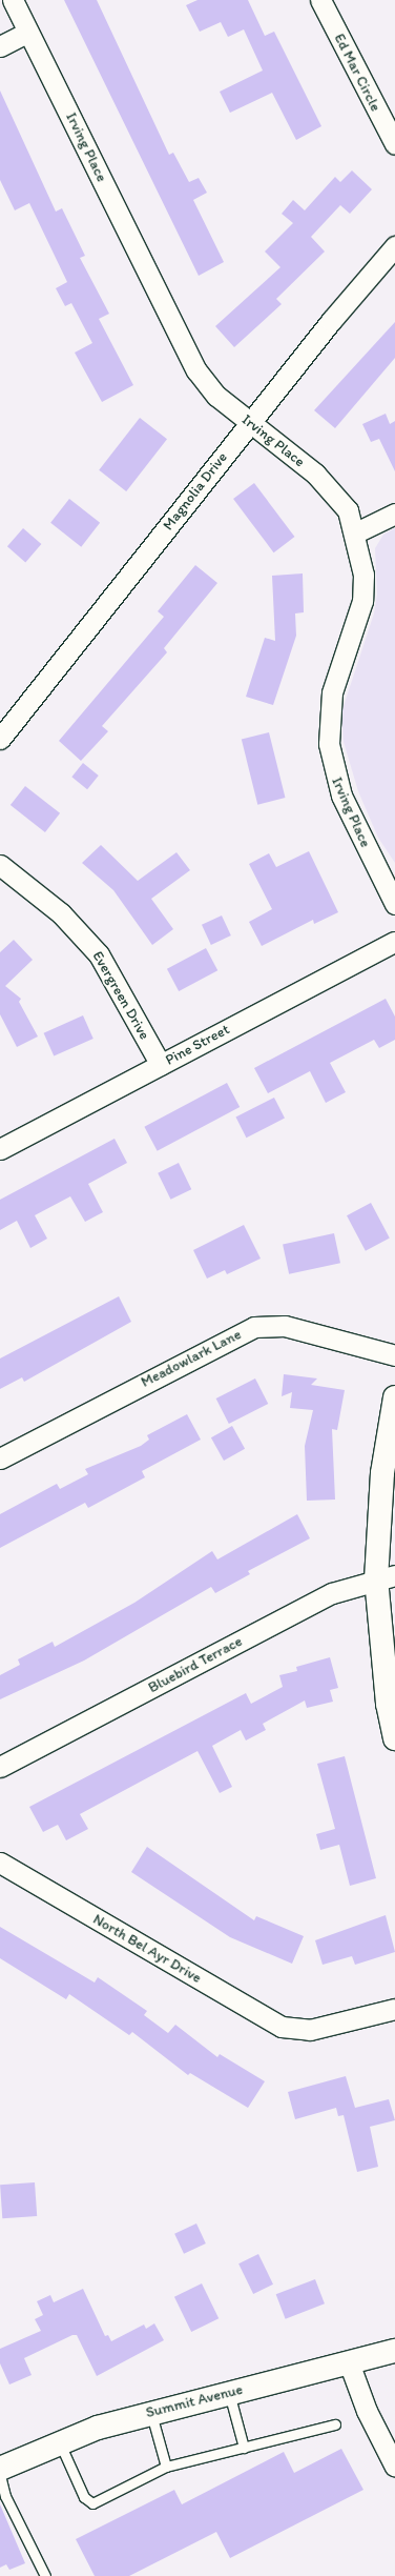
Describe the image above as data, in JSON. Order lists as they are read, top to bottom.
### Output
{
  "streets": {
    "main road": ["Summit Avenue"],
    "street": [
      "Ed Mar Circle",
      "Irving Place",
      "Magnolia Drive",
      "Evergreen Drive",
      "Pine Street",
      "Meadowlark Lane",
      "Bluebird Terrace",
      "North Bel Ayr Drive"
    ]
  },
  "crossings": [
    ["Irving Place", "Magnolia Drive"],
    ["Evergreen Drive", "Pine Street"]
  ]
}
